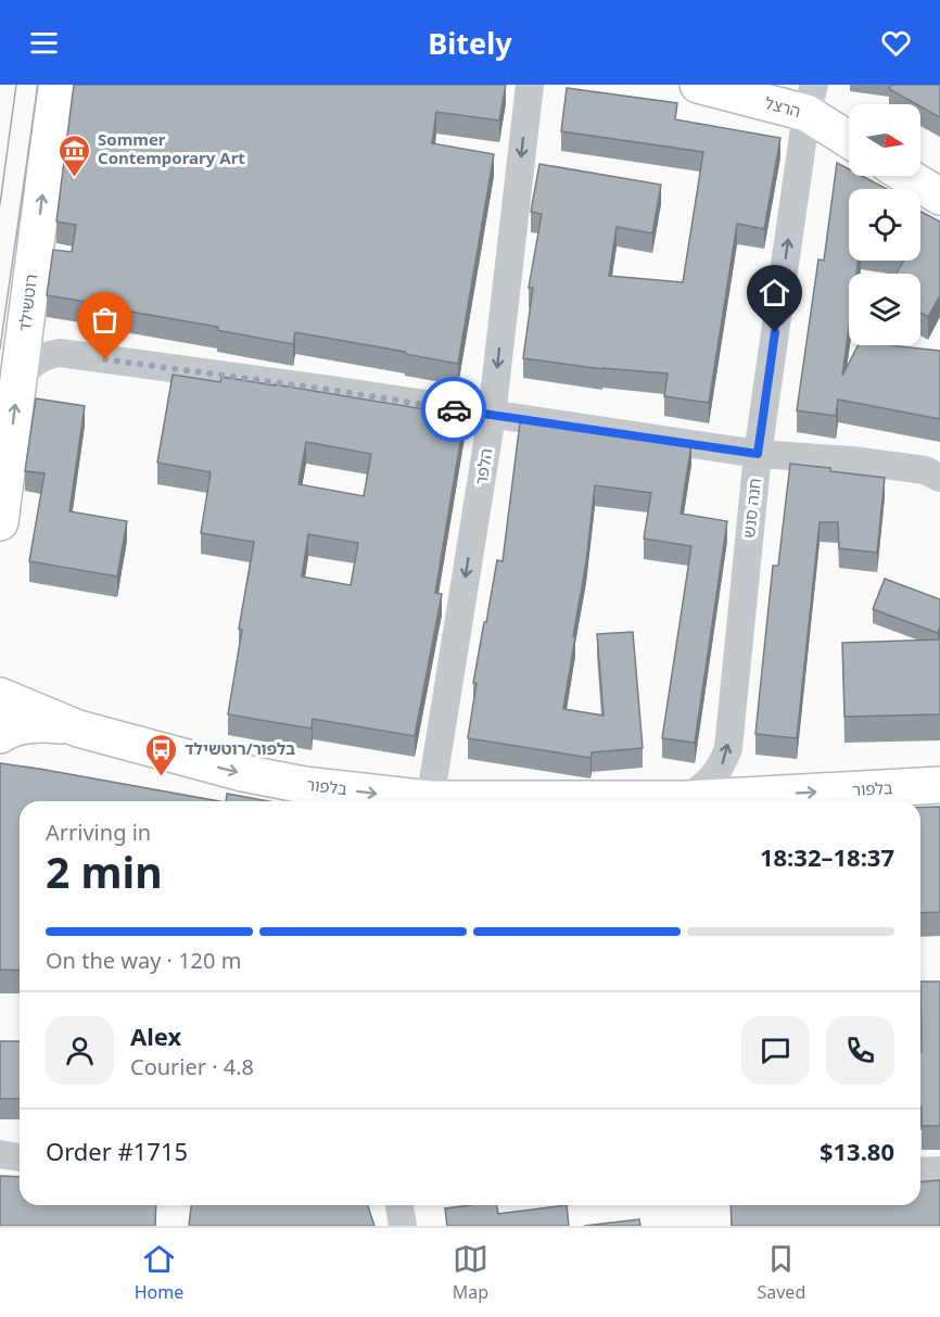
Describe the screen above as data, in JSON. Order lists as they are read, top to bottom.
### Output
{
  "streets": {
    "street": [
      "הרצל",
      "רוטשילד",
      "הלפר",
      "חנה סנש",
      "בלפור"
    ]
  },
  "crossings": [
    ["הרצל", "חנה סנש"],
    ["חנה סנש", "בלפור"]
  ],
  "one_way": [
    "רוטשילד",
    "הלפר",
    "חנה סנש",
    "בלפור"
  ],
  "places": {
    "museum": ["Sommer Contemporary Art"],
    "bus stop": ["בלפור/רוטשילד"]
  },
  "north": "right",
  "page": {
    "header": "Bitely",
    "heading": ["2 min", "Arriving in", "18:32–18:37"],
    "panel": [
      "Alex",
      "Courier · 4.8",
      "Order #1715",
      "$13.80"
    ],
    "bar": "On the way · 120 m",
    "tabs": ["Home", "Map", "Saved"]
  }
}
